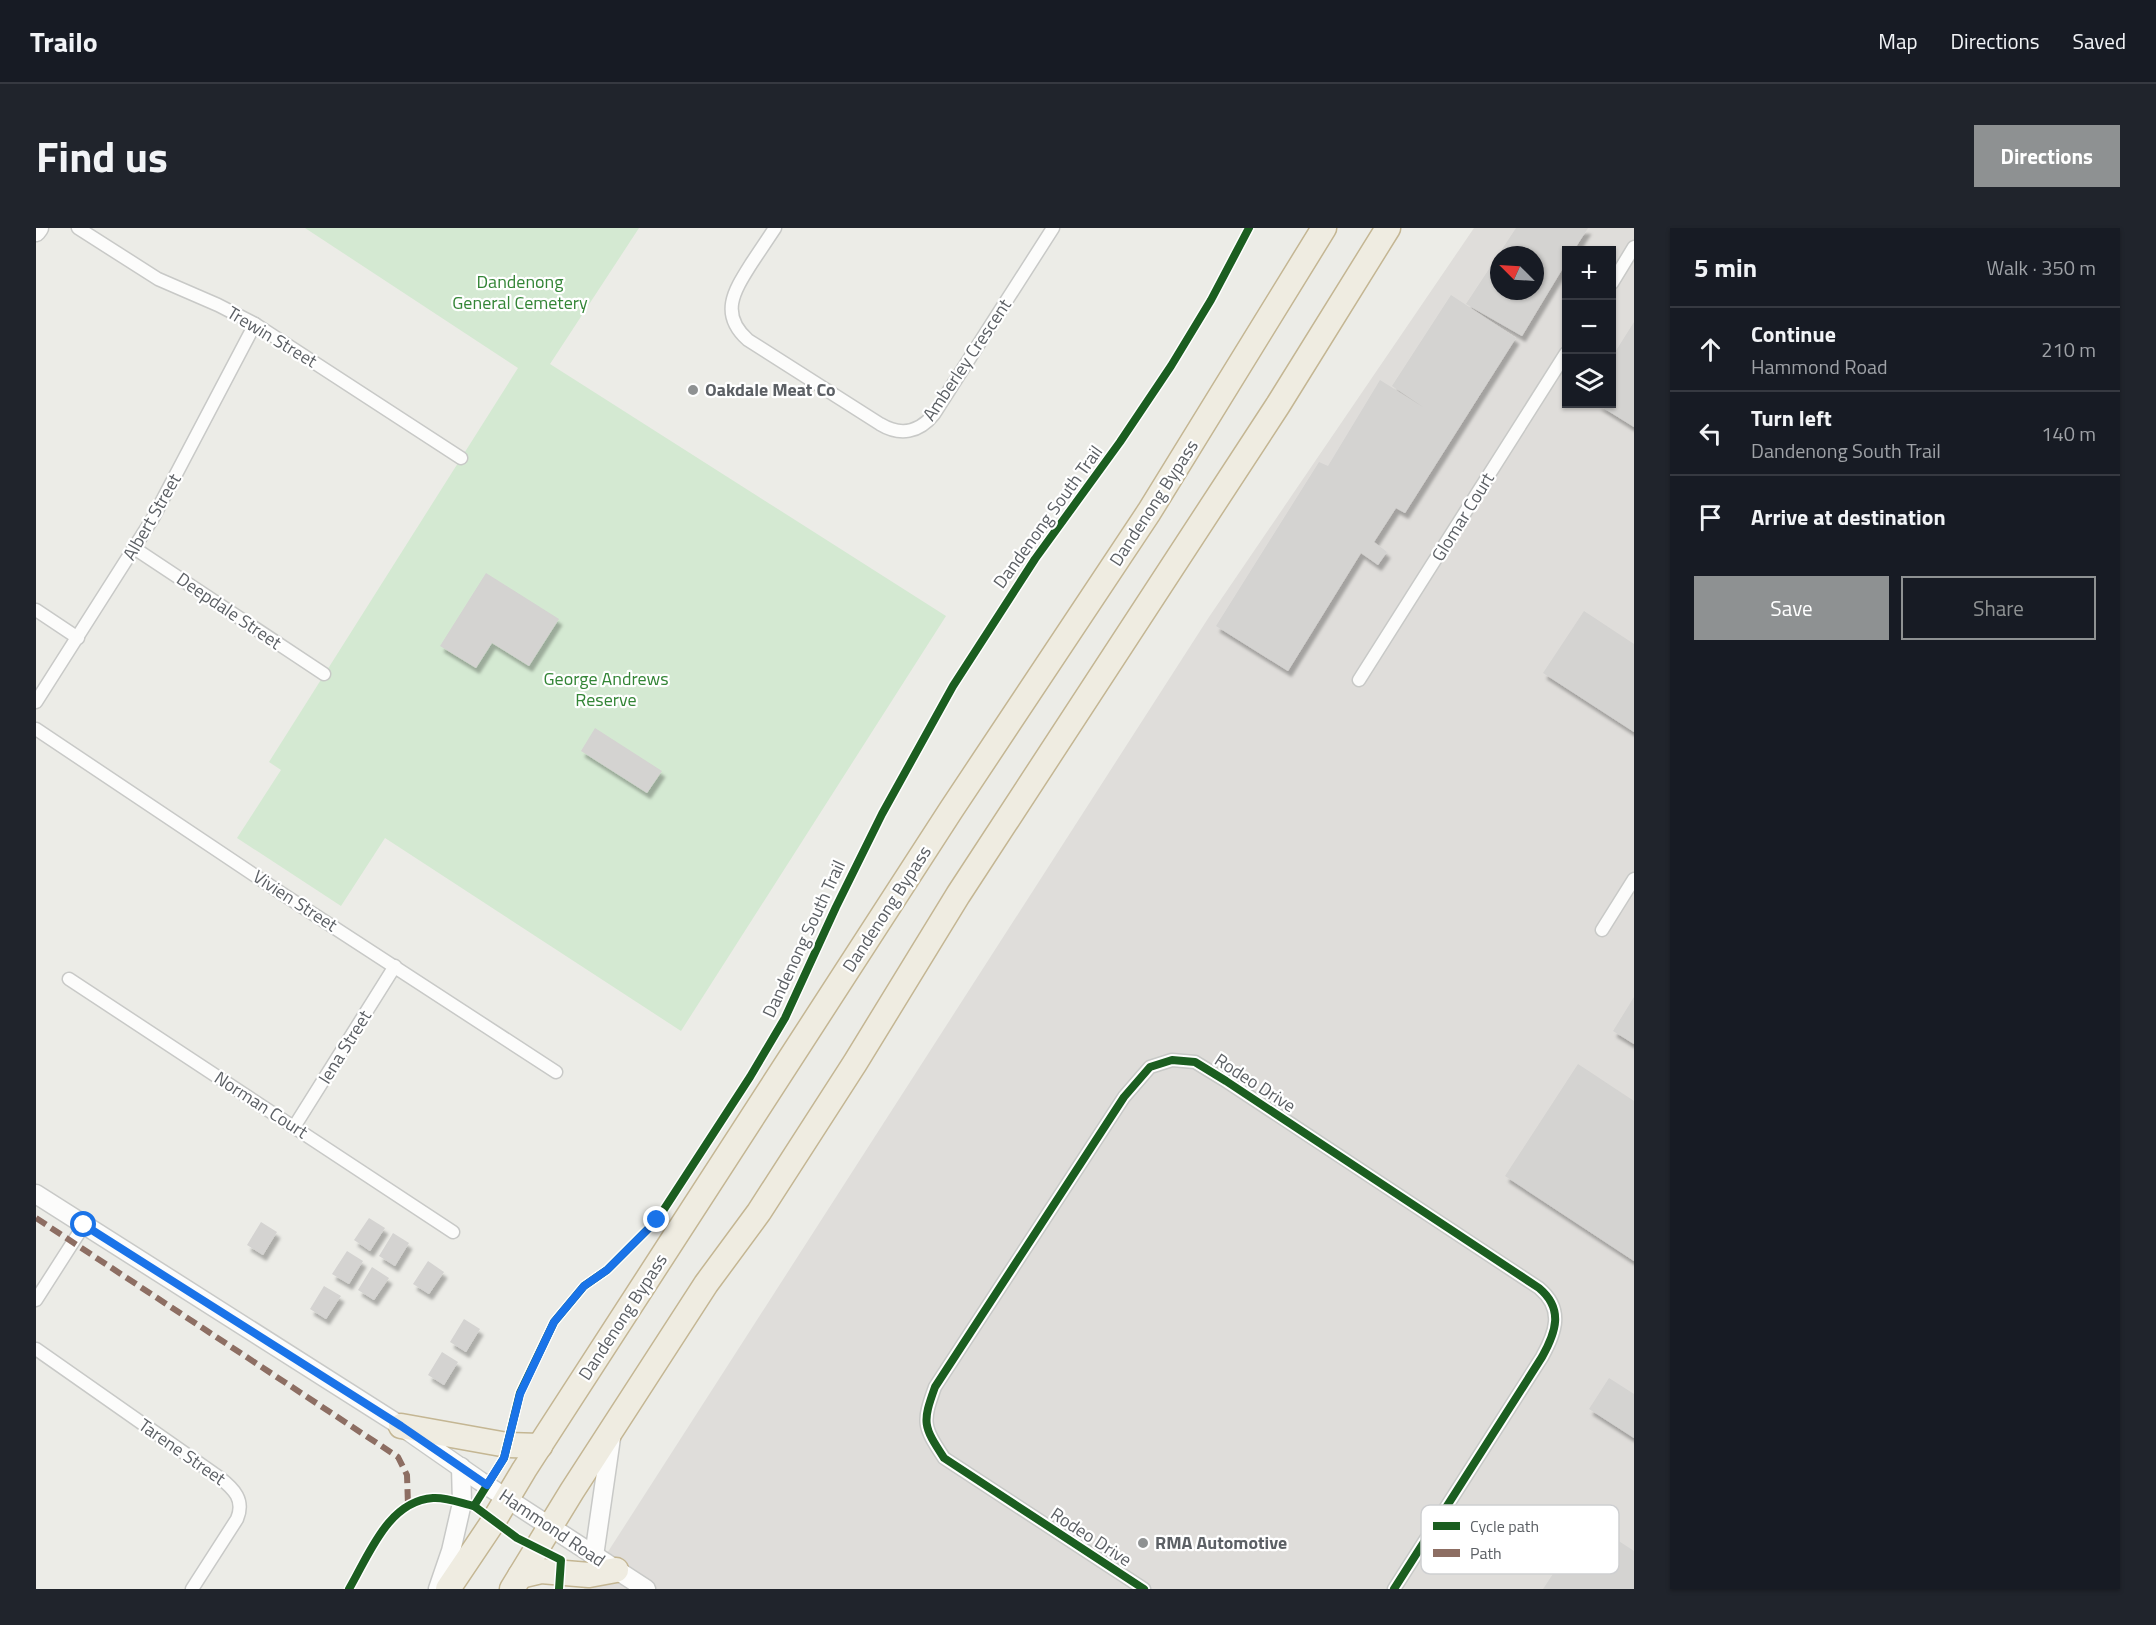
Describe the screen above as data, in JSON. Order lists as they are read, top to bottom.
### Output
{
  "streets": {
    "highway": ["Dandenong Bypass"],
    "main road": ["Hammond Road"],
    "street": [
      "Trewin Street",
      "Amberley Crescent",
      "Albert Street",
      "Glomar Court",
      "Deepdale Street",
      "Vivien Street",
      "Iena Street",
      "Rodeo Drive",
      "Norman Court",
      "Tarene Street"
    ],
    "cycle path": ["Dandenong South Trail"]
  },
  "crossings": [
    ["Trewin Street", "Albert Street"],
    ["Dandenong Bypass", "Hammond Road"],
    ["Albert Street", "Deepdale Street"],
    ["Vivien Street", "Iena Street"],
    ["Iena Street", "Norman Court"]
  ],
  "parks": ["Dandenong General Cemetery", "George Andrews Reserve"],
  "places": ["Oakdale Meat Co", "RMA Automotive"],
  "legend": ["Cycle path", "Path"],
  "north": "top left",
  "page": {
    "header": "Trailo",
    "nav": ["Map", "Directions", "Saved"],
    "title": "Find us",
    "buttons": [
      "Directions",
      ["Save", "Share"]
    ],
    "heading": ["5 min", "Walk · 350 m"],
    "map_buttons": ["+", "−"],
    "list": [
      ["Continue", "Hammond Road", "210 m"],
      ["Turn left", "Dandenong South Trail", "140 m"],
      "Arrive at destination"
    ]
  }
}
